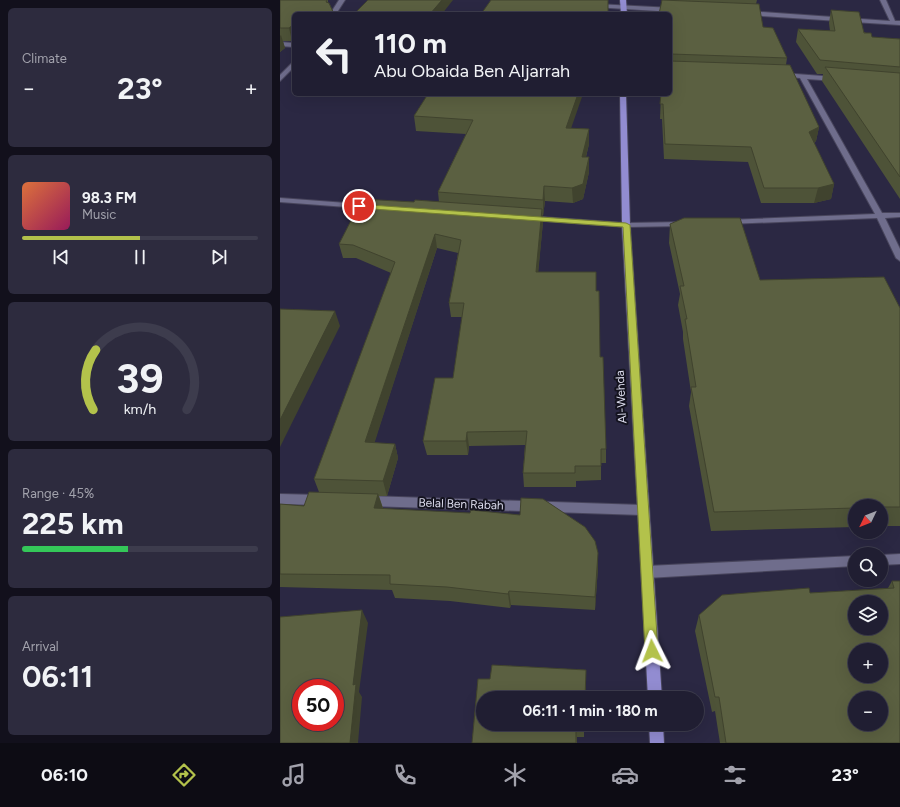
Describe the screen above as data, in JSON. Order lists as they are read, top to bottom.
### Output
{
  "streets": {
    "main road": ["Al-Wehda"],
    "street": ["Belal Ben Rabah"]
  },
  "crossings": [
    ["Al-Wehda", "Belal Ben Rabah"]
  ],
  "north": "bottom left",
  "page": {
    "tile": [
      "Climate",
      ["Range · 45%", "225 km"],
      ["Arrival", "06:11"]
    ],
    "turn": ["110 m", "Abu Obaida Ben Aljarrah"],
    "heat": ["−", "23°", "+"],
    "song": ["98.3 FM", "Music"],
    "map_buttons": ["+", "−"],
    "limit": "50",
    "trip": "06:11 · 1 min · 180 m",
    "tabs": ["06:10", "23°"],
    "gauge": ["39", "km/h"]
  }
}
